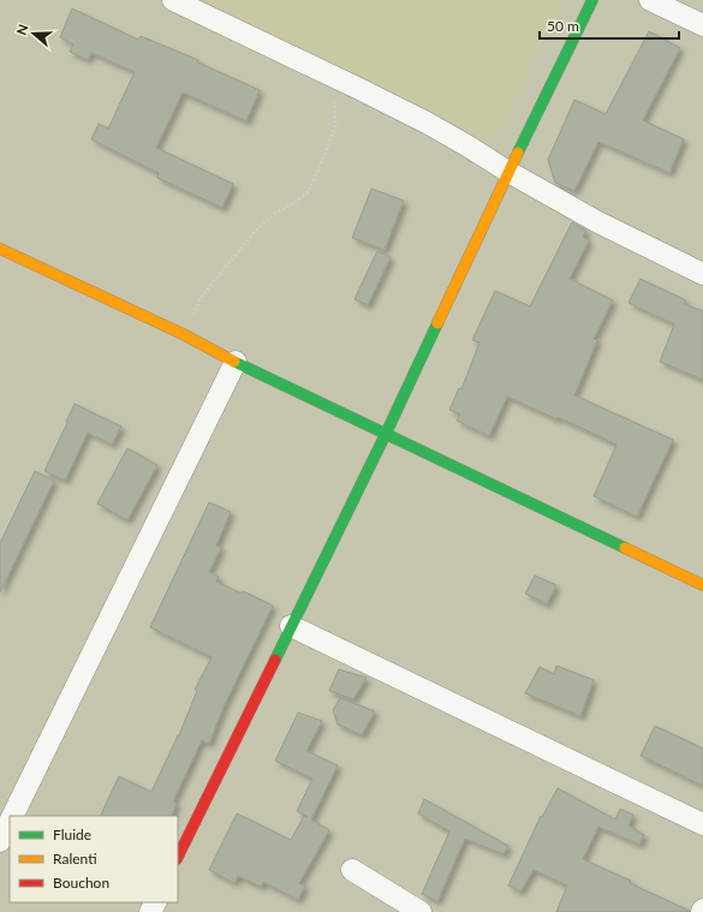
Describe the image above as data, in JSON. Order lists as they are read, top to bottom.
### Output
{
  "legend": ["Fluide", "Ralenti", "Bouchon"],
  "scale_bar": "50 m",
  "north": "left"
}
